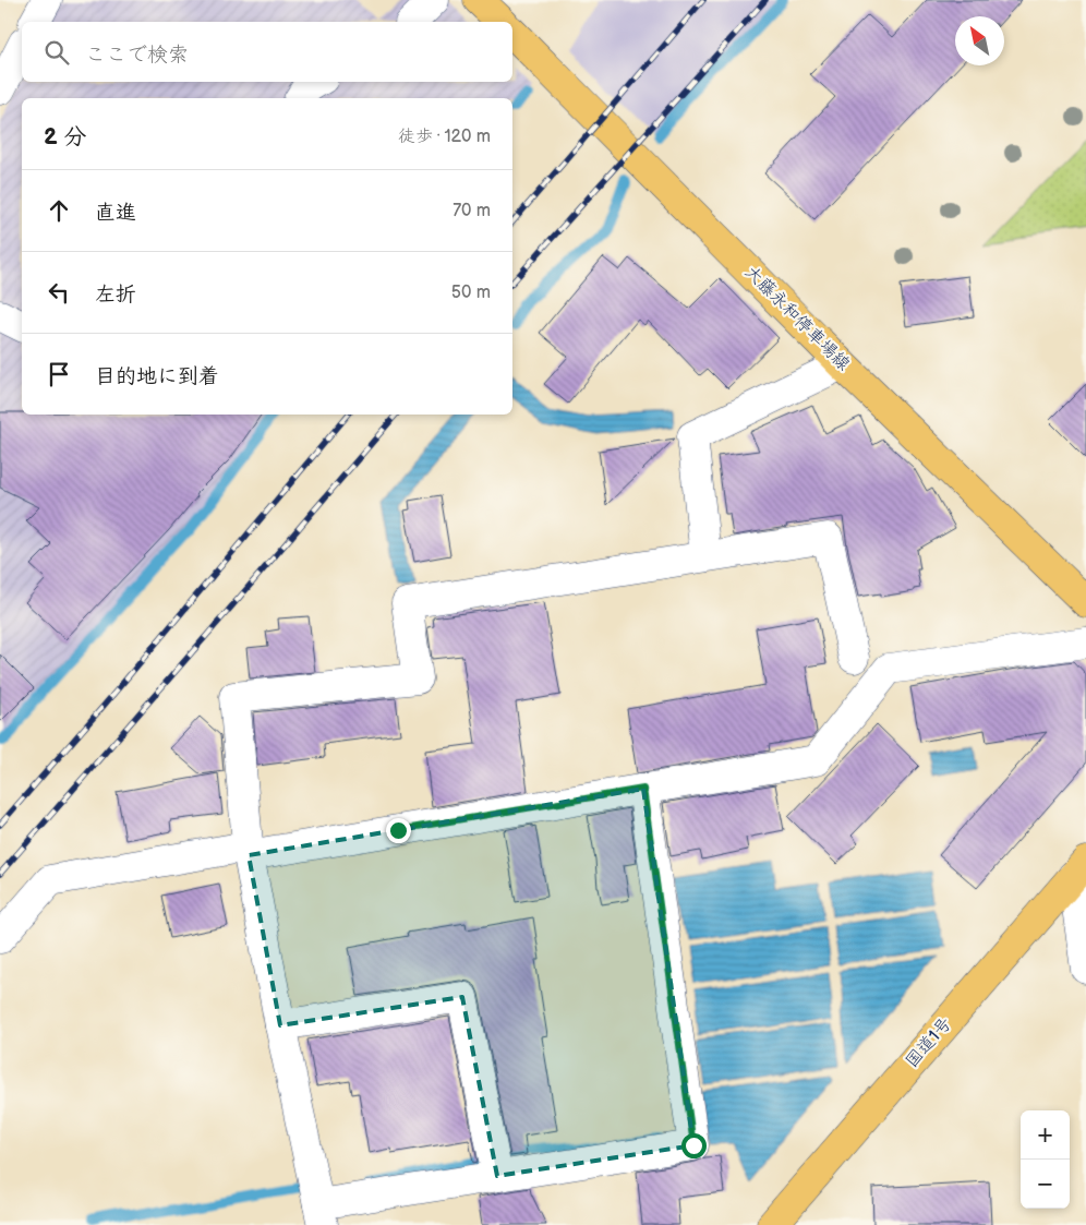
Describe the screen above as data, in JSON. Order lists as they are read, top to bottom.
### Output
{
  "streets": {
    "main road": ["大藤永和停車場線", "国道1号"]
  },
  "north": "top left",
  "page": {
    "search": "ここで検索",
    "heading": ["2 分", "徒歩 · 120 m"],
    "list": [
      ["直進", "70 m"],
      ["左折", "50 m"],
      "目的地に到着"
    ],
    "map_buttons": ["+", "−"]
  }
}
